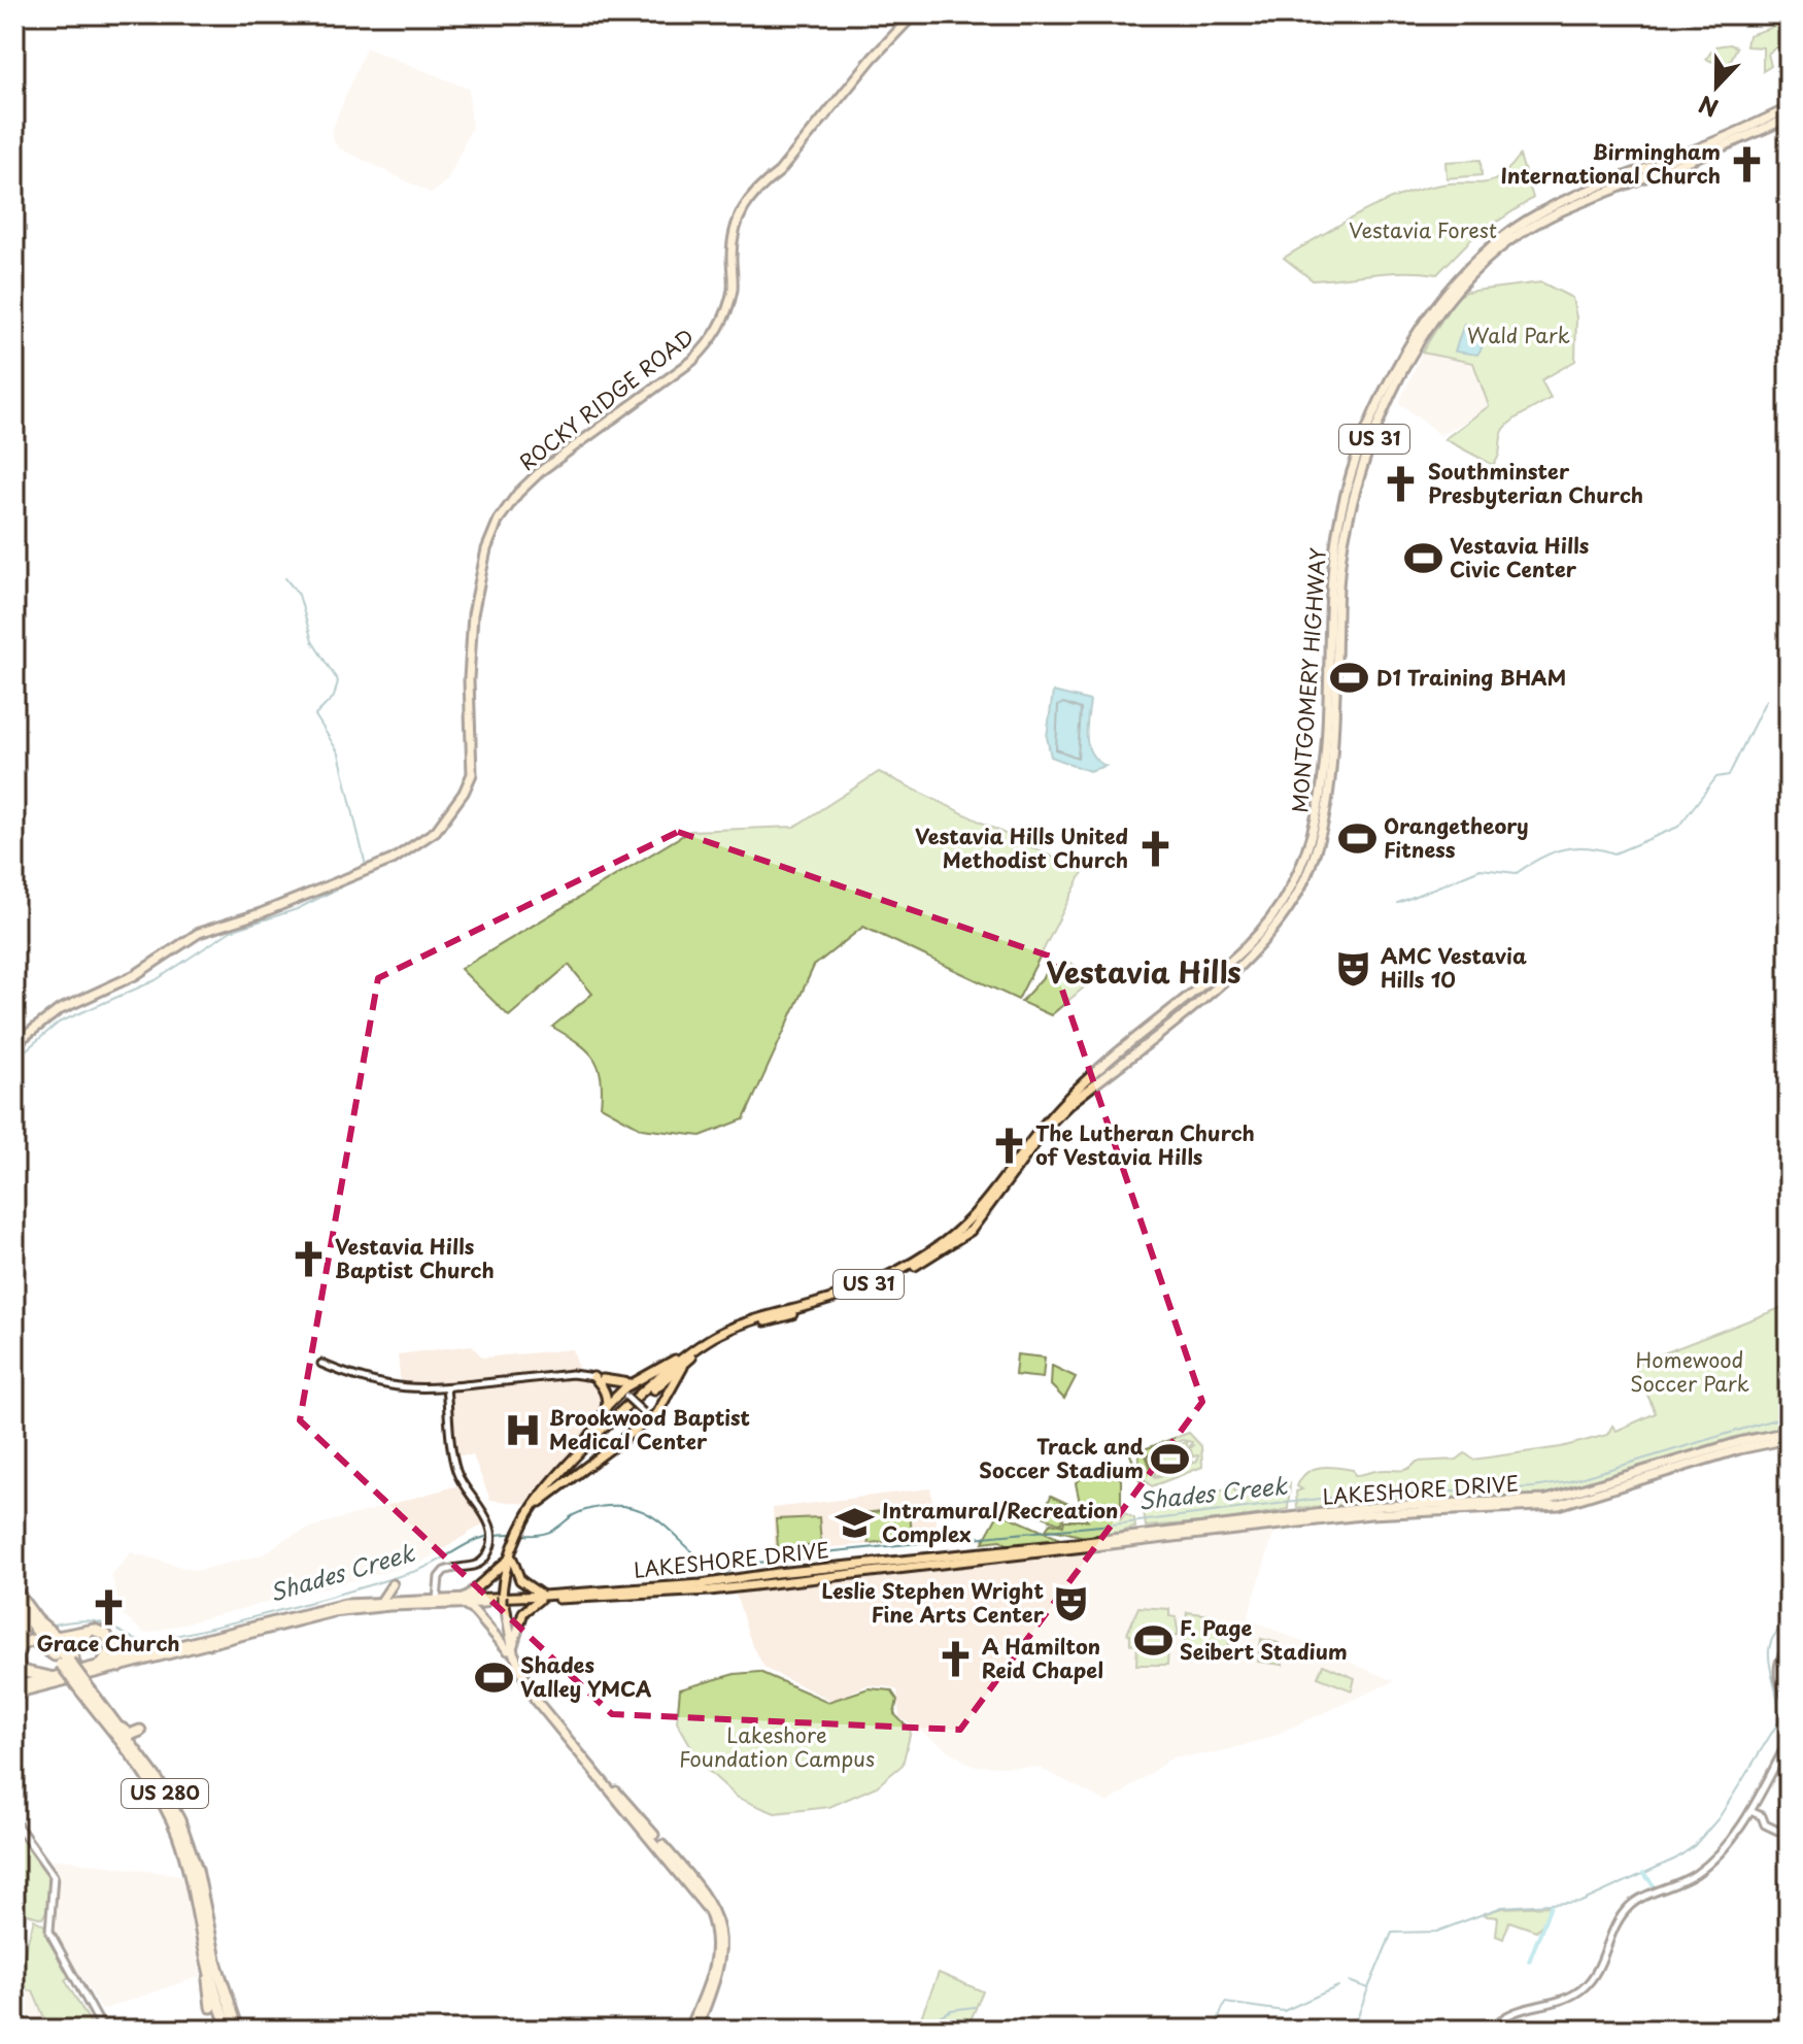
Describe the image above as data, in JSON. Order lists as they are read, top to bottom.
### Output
{
  "streets": {
    "highway": ["US 280"],
    "main road": [
      "ROCKY RIDGE ROAD",
      "US 31",
      "MONTGOMERY HIGHWAY",
      "LAKESHORE DRIVE"
    ]
  },
  "crossings": [
    ["US 31", "MONTGOMERY HIGHWAY"],
    ["MONTGOMERY HIGHWAY", "LAKESHORE DRIVE"]
  ],
  "districts": ["Vestavia Hills"],
  "water": ["Shades Creek"],
  "parks": [
    "Vestavia Forest",
    "Wald Park",
    "Homewood Soccer Park",
    "Lakeshore Foundation Campus"
  ],
  "places": {
    "church": [
      "Birmingham International Church",
      "Southminster Presbyterian Church",
      "Vestavia Hills United Methodist Church",
      "The Lutheran Church of Vestavia Hills",
      "Vestavia Hills Baptist Church",
      "Grace Church",
      "A Hamilton Reid Chapel"
    ],
    "sports": [
      "Vestavia Hills Civic Center",
      "D1 Training BHAM",
      "Orangetheory Fitness",
      "Track and Soccer Stadium",
      "F. Page Seibert Stadium",
      "Shades Valley YMCA"
    ],
    "theatre": ["AMC Vestavia Hills 10", "Leslie Stephen Wright Fine Arts Center"],
    "hospital": ["Brookwood Baptist Medical Center"],
    "school or university": ["Intramural/Recreation Complex"]
  },
  "north": "bottom"
}
